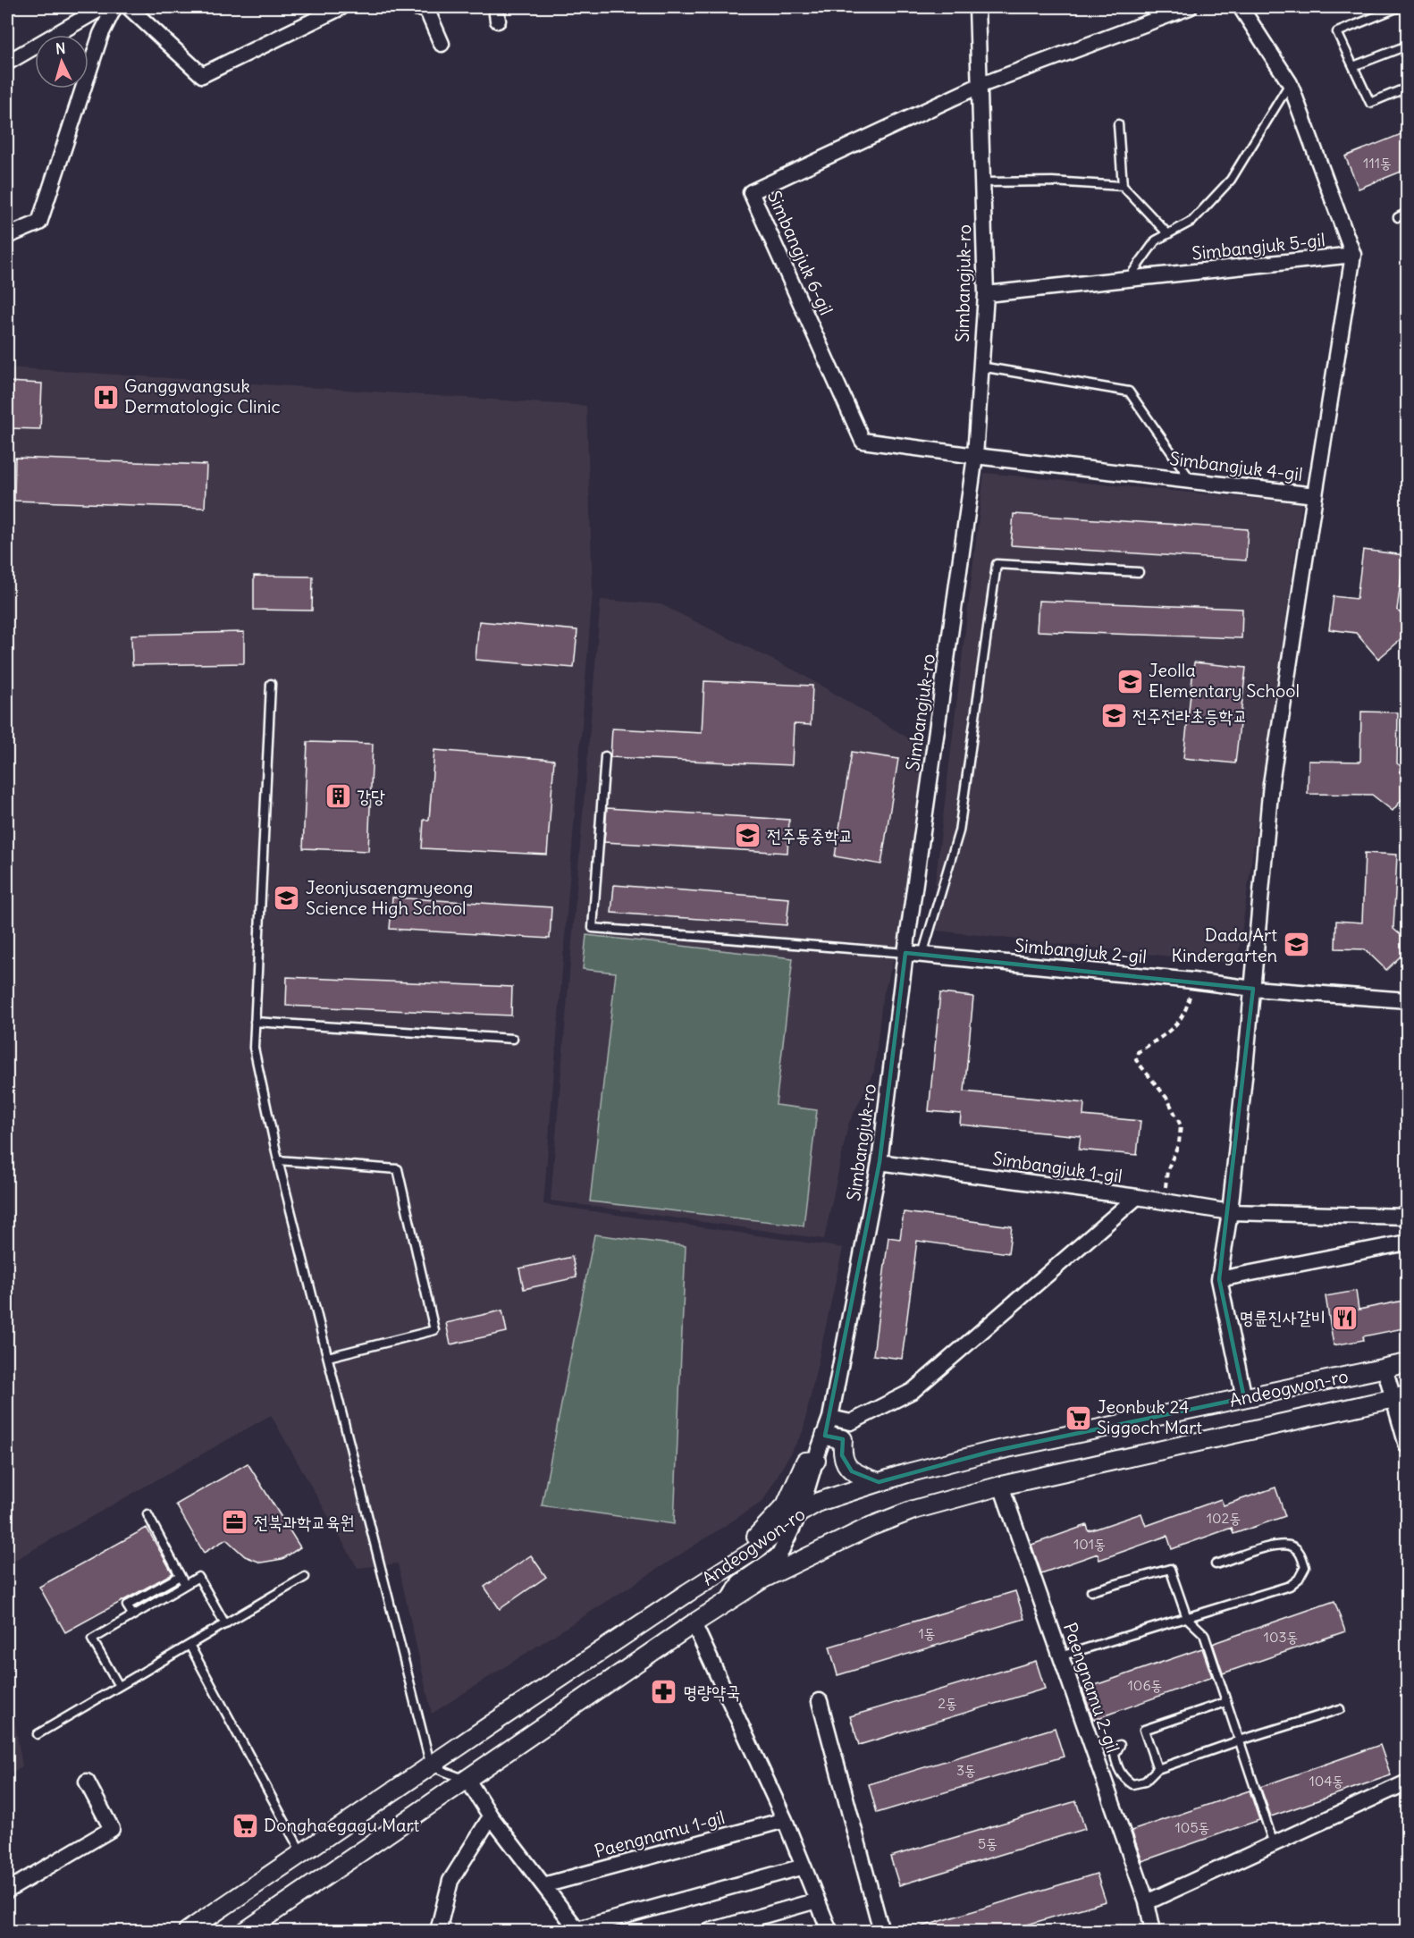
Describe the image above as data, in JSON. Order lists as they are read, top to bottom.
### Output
{
  "streets": {
    "street": [
      "Simbangjuk 5-gil",
      "Simbangjuk 6-gil",
      "Simbangjuk-ro",
      "Simbangjuk 4-gil",
      "Simbangjuk 2-gil",
      "Simbangjuk 1-gil",
      "Andeogwon-ro",
      "Paengnamu 2-gil",
      "Paengnamu 1-gil"
    ]
  },
  "crossings": [
    ["Simbangjuk 5-gil", "Simbangjuk-ro"],
    ["Simbangjuk 5-gil", "Simbangjuk 4-gil"],
    ["Simbangjuk 6-gil", "Simbangjuk-ro"],
    ["Simbangjuk 6-gil", "Simbangjuk 4-gil"],
    ["Simbangjuk-ro", "Simbangjuk 4-gil"],
    ["Simbangjuk-ro", "Simbangjuk 2-gil"],
    ["Simbangjuk-ro", "Simbangjuk 1-gil"],
    ["Simbangjuk-ro", "Andeogwon-ro"],
    ["Andeogwon-ro", "Paengnamu 2-gil"]
  ],
  "places": {
    "hospital": ["Ganggwangsuk Dermatologic Clinic"],
    "school or university": [
      "Jeolla Elementary School",
      "전주전라초등학교",
      "전주동중학교",
      "Jeonjusaengmyeong Science High School",
      "Dada Art Kindergarten"
    ],
    "building": ["강당"],
    "restaurant": ["명륜진사갈비"],
    "supermarket": ["Jeonbuk 24 Siggoch Mart", "Donghaegagu Mart"],
    "office": ["전북과학교육원"],
    "pharmacy": ["명량약국"]
  },
  "house_numbers": [
    "111동",
    "102동",
    "101동",
    "1동",
    "103동",
    "106동",
    "2동",
    "3동",
    "104동",
    "105동",
    "5동"
  ],
  "north": "top"
}
